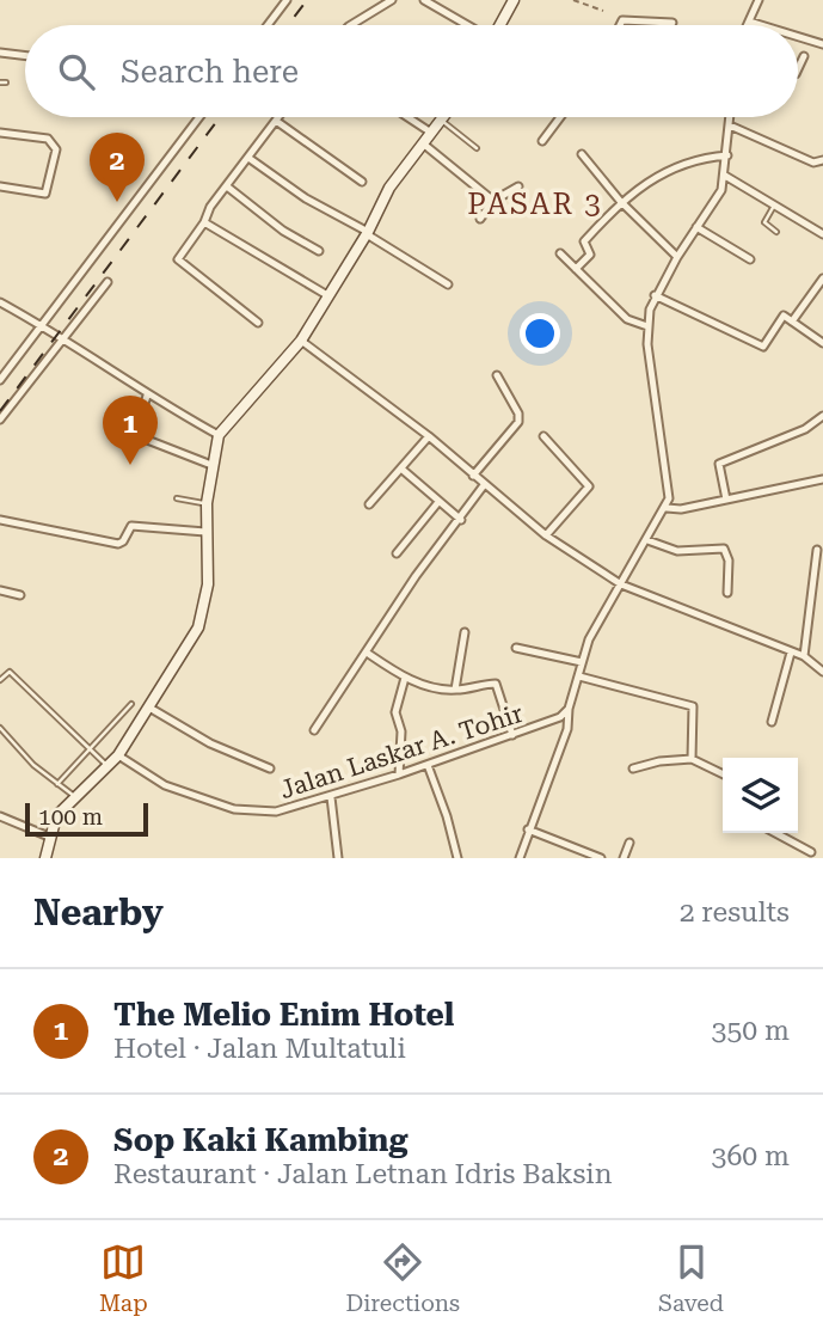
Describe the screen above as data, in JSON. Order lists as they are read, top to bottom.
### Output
{
  "streets": {
    "street": ["Jalan Laskar A. Tohir"]
  },
  "districts": ["PASAR 3"],
  "scale_bar": "100 m",
  "page": {
    "search": "Search here",
    "pins": ["2", "1"],
    "scale": "100 m",
    "heading": ["Nearby", "2 results"],
    "list": [
      {
        "mark": "1",
        "name": "The Melio Enim Hotel",
        "note": "Hotel · Jalan Multatuli",
        "value": "350 m"
      },
      {
        "mark": "2",
        "name": "Sop Kaki Kambing",
        "note": "Restaurant · Jalan Letnan Idris Baksin",
        "value": "360 m"
      }
    ],
    "nav": ["Map", "Directions", "Saved"]
  }
}
